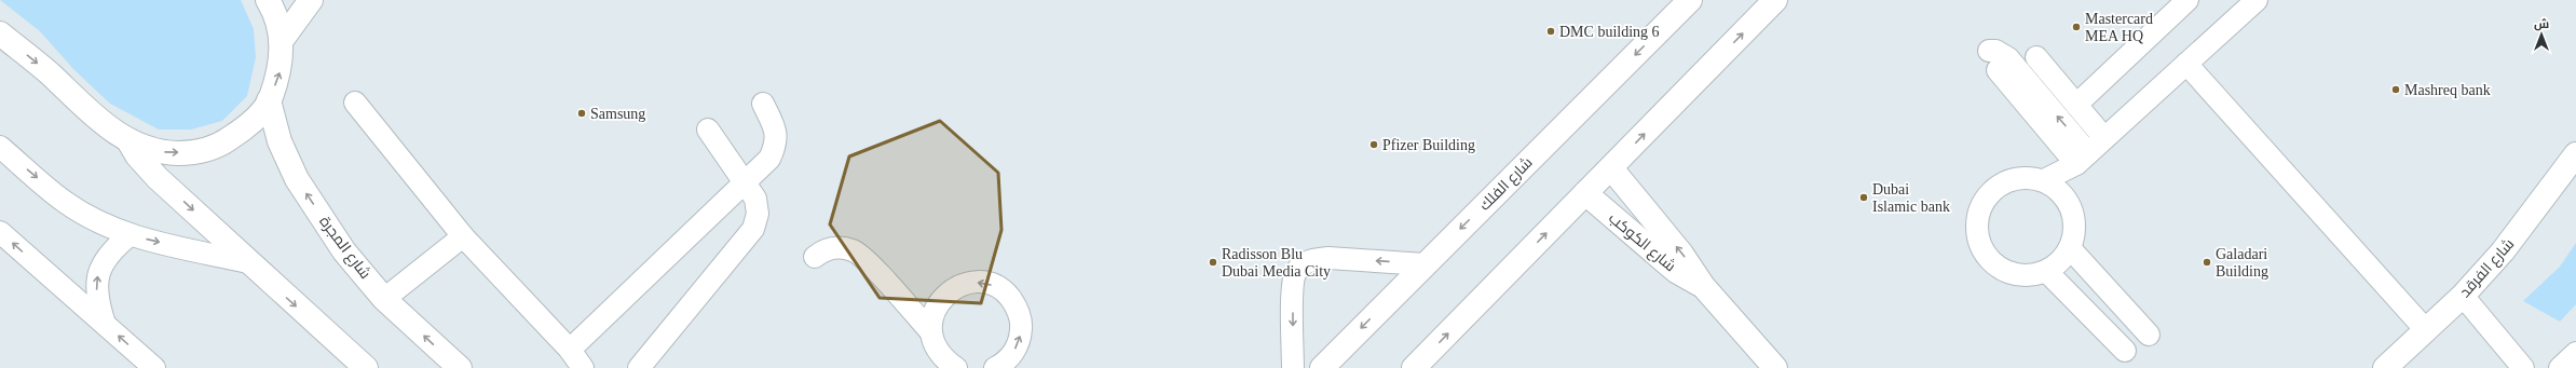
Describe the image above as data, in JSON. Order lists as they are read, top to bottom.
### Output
{
  "streets": {
    "street": [
      "شارع الفلك",
      "شارع الكوكب",
      "شارع المجرة",
      "شارع الفرقد"
    ]
  },
  "places": [
    "Mastercard MEA HQ",
    "DMC building 6",
    "Mashreq bank",
    "Samsung",
    "Pfizer Building",
    "Dubai Islamic bank",
    "Radisson Blu Dubai Media City",
    "Galadari Building"
  ],
  "north": "top"
}
